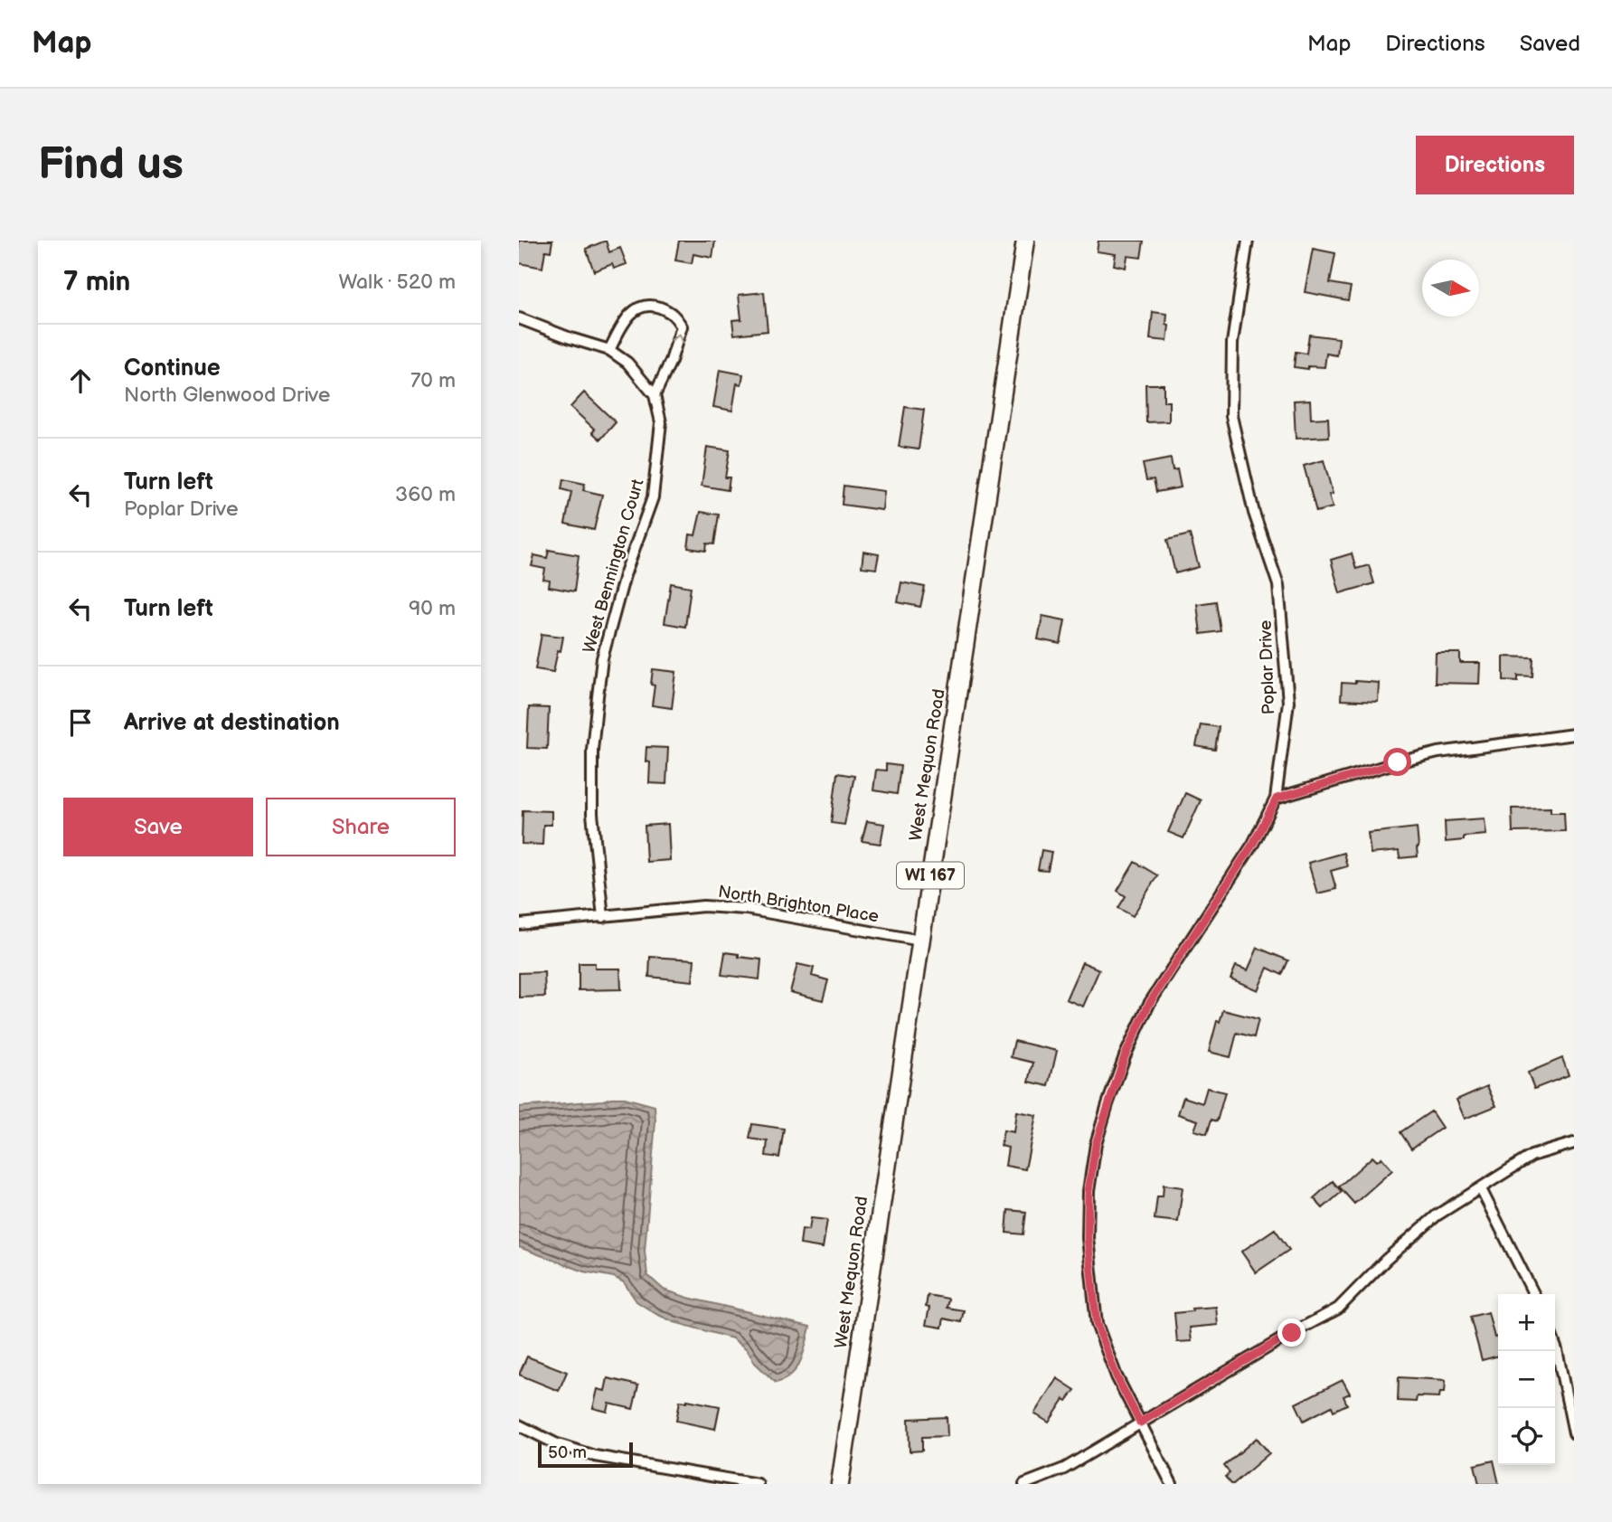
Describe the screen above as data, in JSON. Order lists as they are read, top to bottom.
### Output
{
  "streets": {
    "main road": ["West Mequon Road", "WI 167"],
    "street": ["West Bennington Court", "Poplar Drive", "North Brighton Place"]
  },
  "crossings": [
    ["West Bennington Court", "North Brighton Place"],
    ["West Mequon Road", "North Brighton Place"]
  ],
  "scale_bar": "50 m",
  "north": "right",
  "page": {
    "header": "Map",
    "nav": ["Map", "Directions", "Saved"],
    "buttons": [
      "Directions",
      ["Save", "Share"]
    ],
    "title": "Find us",
    "heading": ["7 min", "Walk · 520 m"],
    "list": [
      ["Continue", "North Glenwood Drive", "70 m"],
      ["Turn left", "Poplar Drive", "360 m"],
      ["Turn left", "90 m"],
      "Arrive at destination"
    ],
    "map_buttons": ["+", "−"],
    "scale": "50 m"
  }
}
